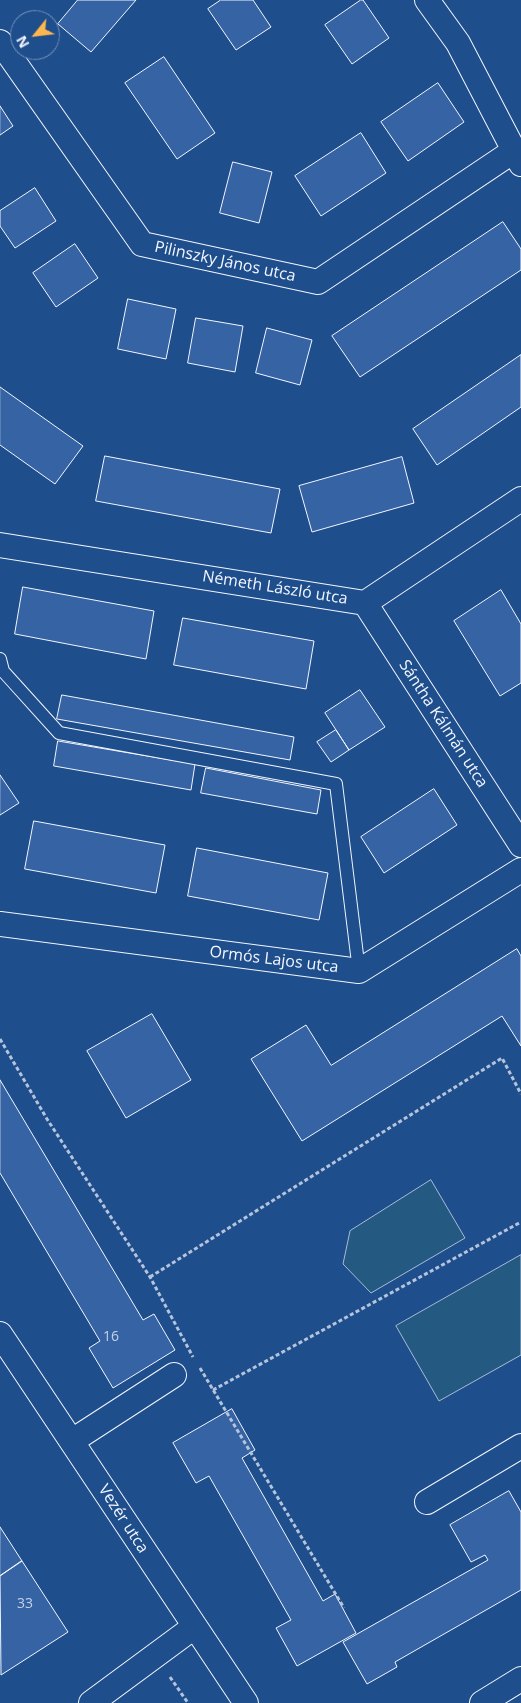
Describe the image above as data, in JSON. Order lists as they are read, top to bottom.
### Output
{
  "streets": {
    "street": [
      "Pilinszky János utca",
      "Németh László utca",
      "Sántha Kálmán utca",
      "Ormós Lajos utca",
      "Vezér utca"
    ]
  },
  "crossings": [
    ["Németh László utca", "Sántha Kálmán utca"]
  ],
  "house_numbers": ["16", "33"],
  "north": "bottom left"
}
